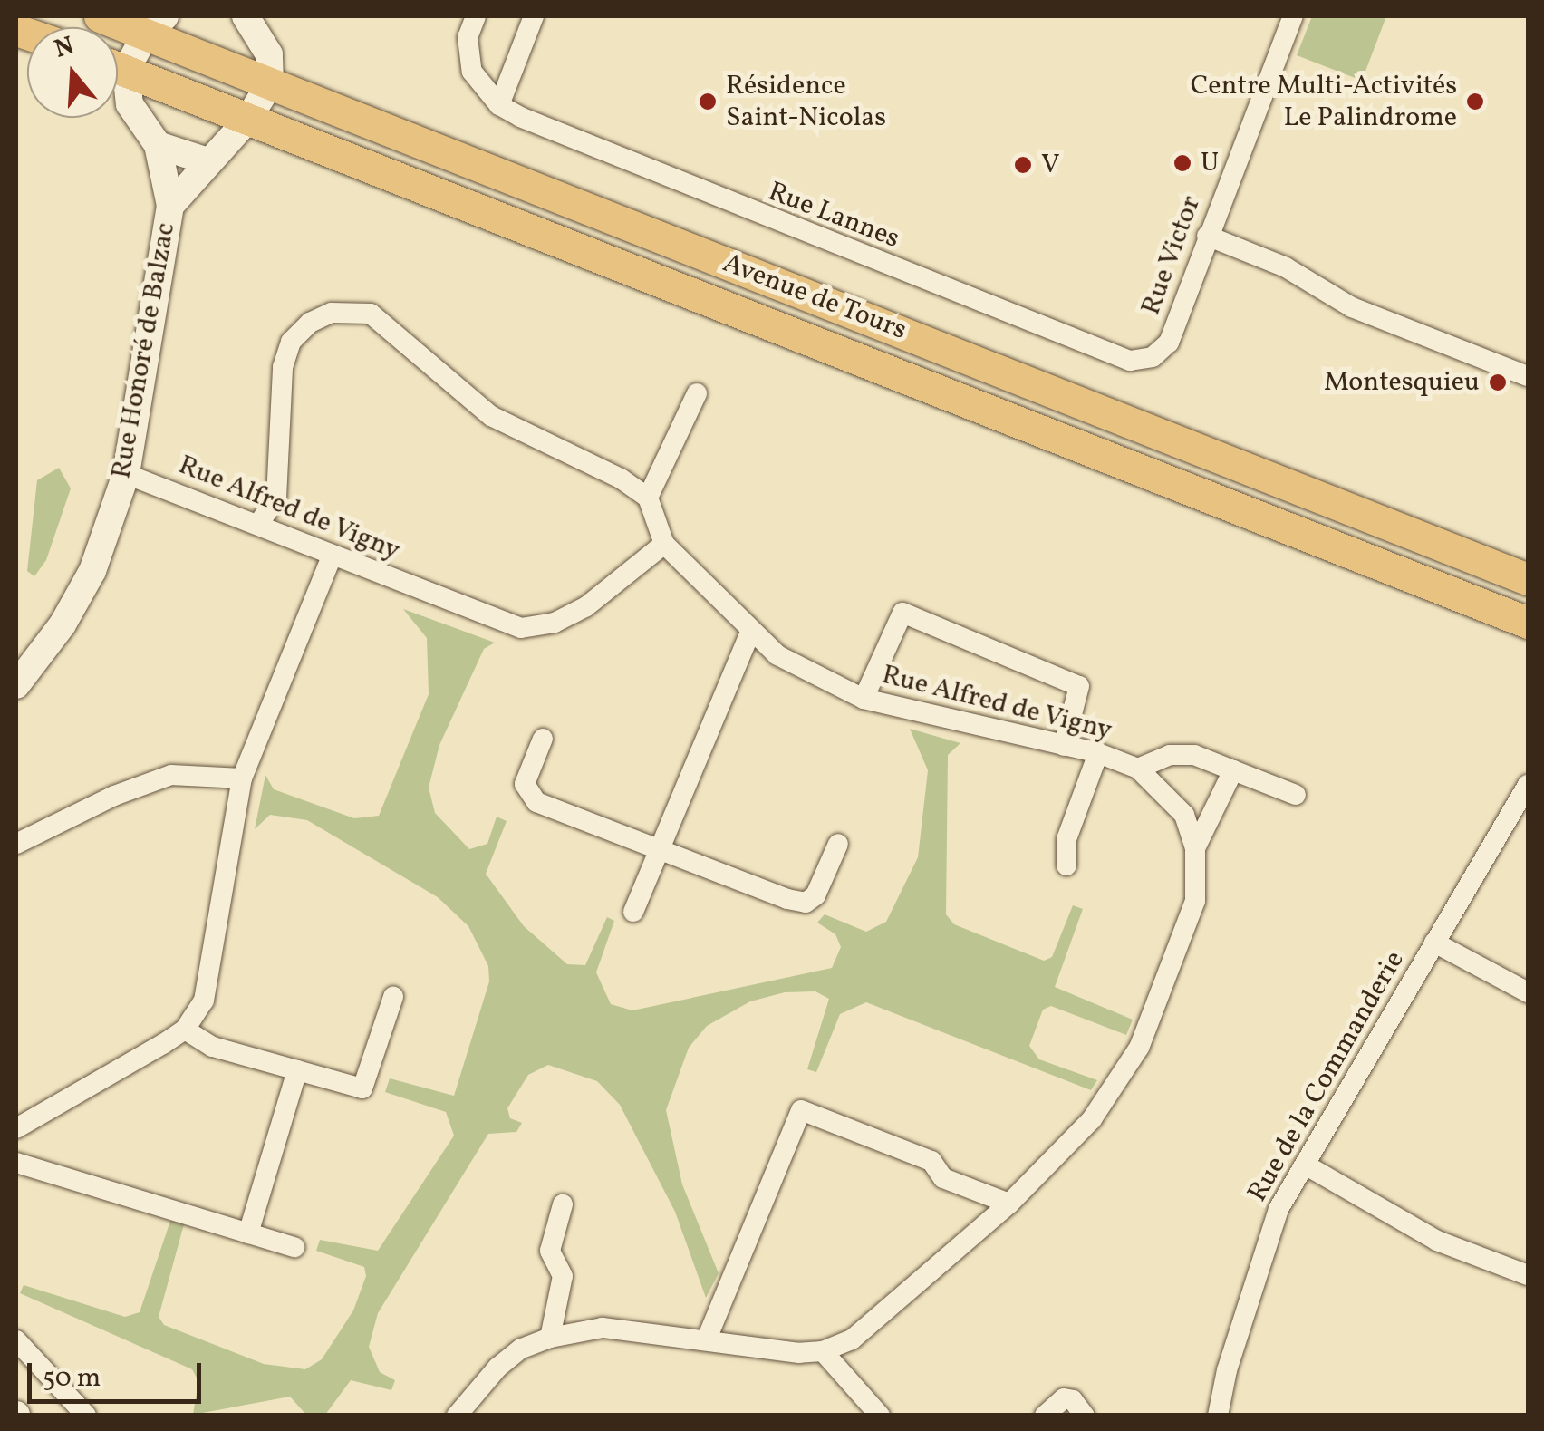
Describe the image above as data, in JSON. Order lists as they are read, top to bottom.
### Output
{
  "streets": {
    "main road": ["Avenue de Tours"],
    "street": [
      "Rue Lannes",
      "Rue Victor",
      "Rue Honoré de Balzac",
      "Rue Alfred de Vigny",
      "Rue de la Commanderie"
    ]
  },
  "crossings": [
    ["Rue Lannes", "Rue Victor"],
    ["Rue Honoré de Balzac", "Rue Alfred de Vigny"]
  ],
  "places": [
    "Résidence Saint-Nicolas",
    "Centre Multi-Activités Le Palindrome",
    "U",
    "V",
    "Montesquieu"
  ],
  "scale_bar": "50 m",
  "north": "top"
}
